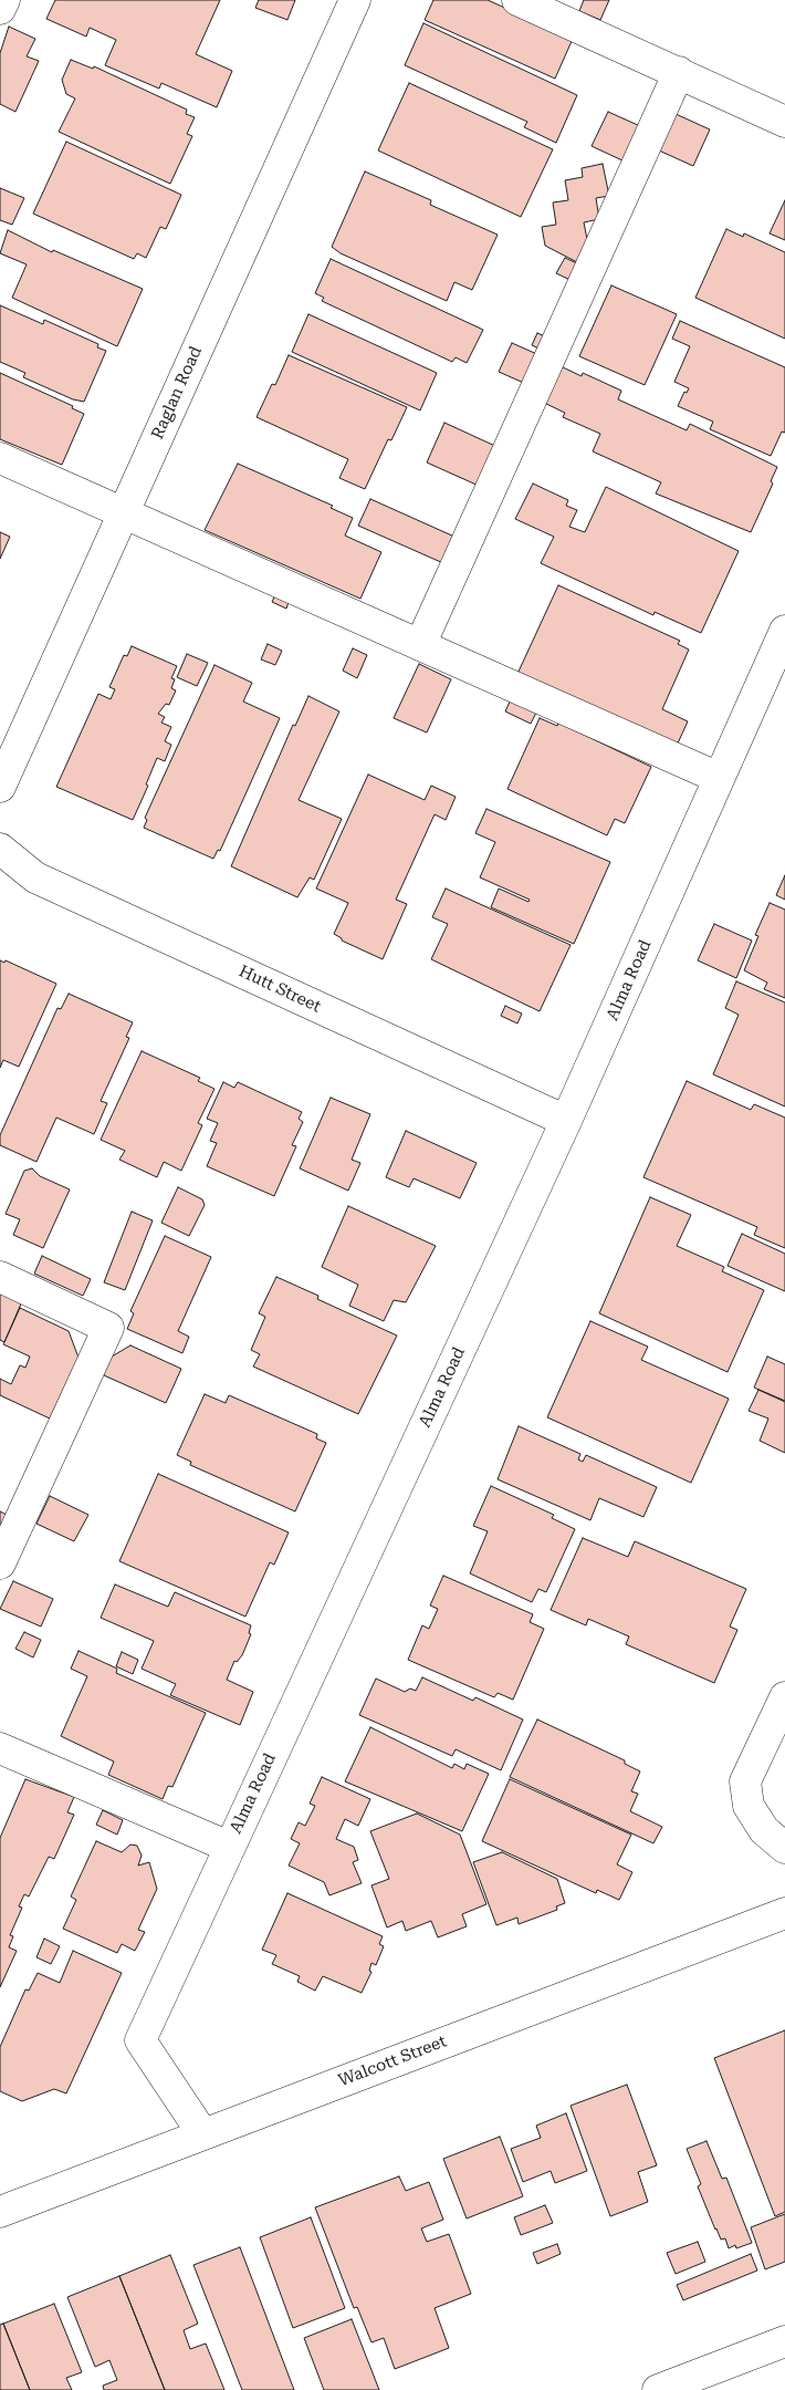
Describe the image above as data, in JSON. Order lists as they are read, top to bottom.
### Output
{
  "streets": {
    "street": [
      "Raglan Road",
      "Alma Road",
      "Hutt Street",
      "Walcott Street"
    ]
  },
  "crossings": [
    ["Alma Road", "Hutt Street"],
    ["Alma Road", "Walcott Street"]
  ]
}
